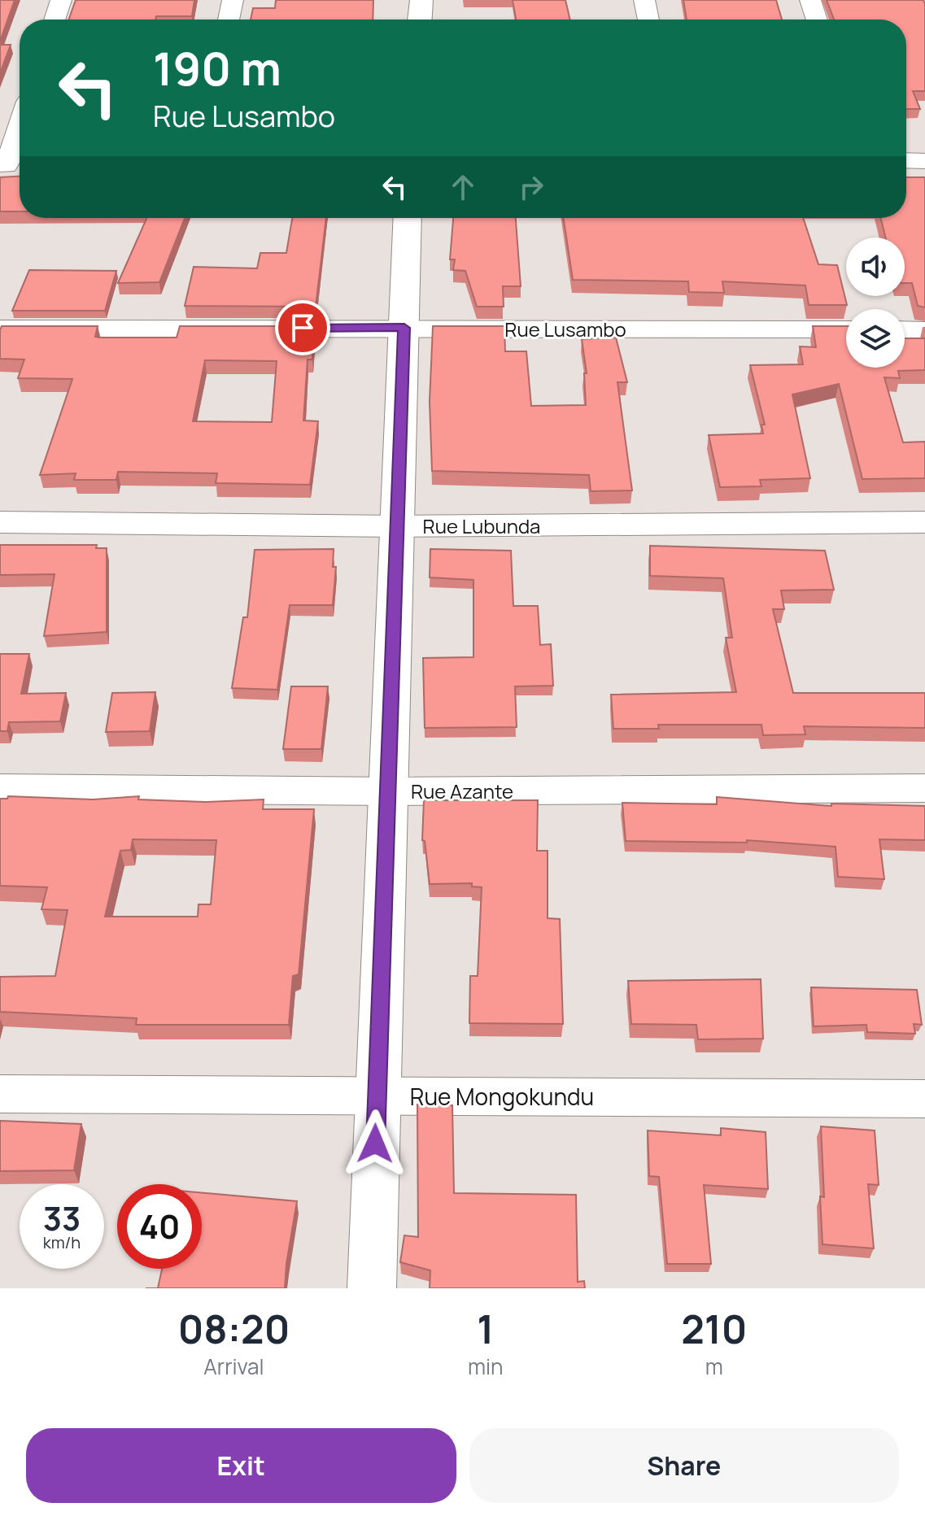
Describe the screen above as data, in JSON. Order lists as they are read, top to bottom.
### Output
{
  "streets": {
    "street": [
      "Rue Lusambo",
      "Rue Lubunda",
      "Rue Azante",
      "Rue Mongokundu"
    ]
  },
  "page": {
    "turn": ["190 m", "Rue Lusambo"],
    "speed": "33 km/h",
    "limit": "40",
    "eta": [
      "08:20",
      "Arrival",
      "1",
      "min",
      "210",
      "m"
    ],
    "buttons": ["Exit", "Share"]
  }
}
